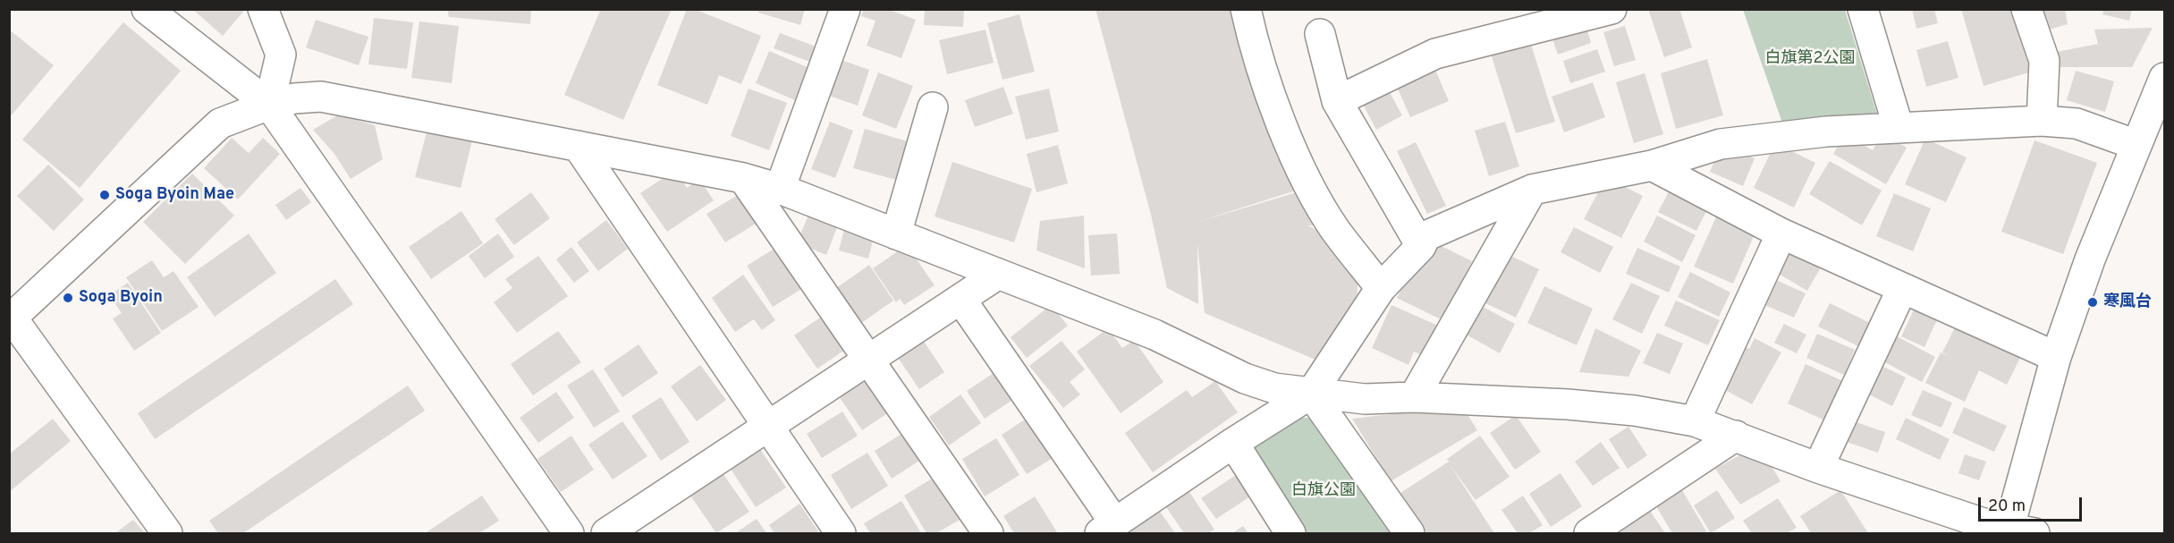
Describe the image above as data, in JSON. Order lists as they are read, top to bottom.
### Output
{
  "parks": ["白旗第2公園", "白旗公園"],
  "places": ["Soga Byoin Mae", "Soga Byoin", "寒風台"],
  "scale_bar": "20 m"
}
